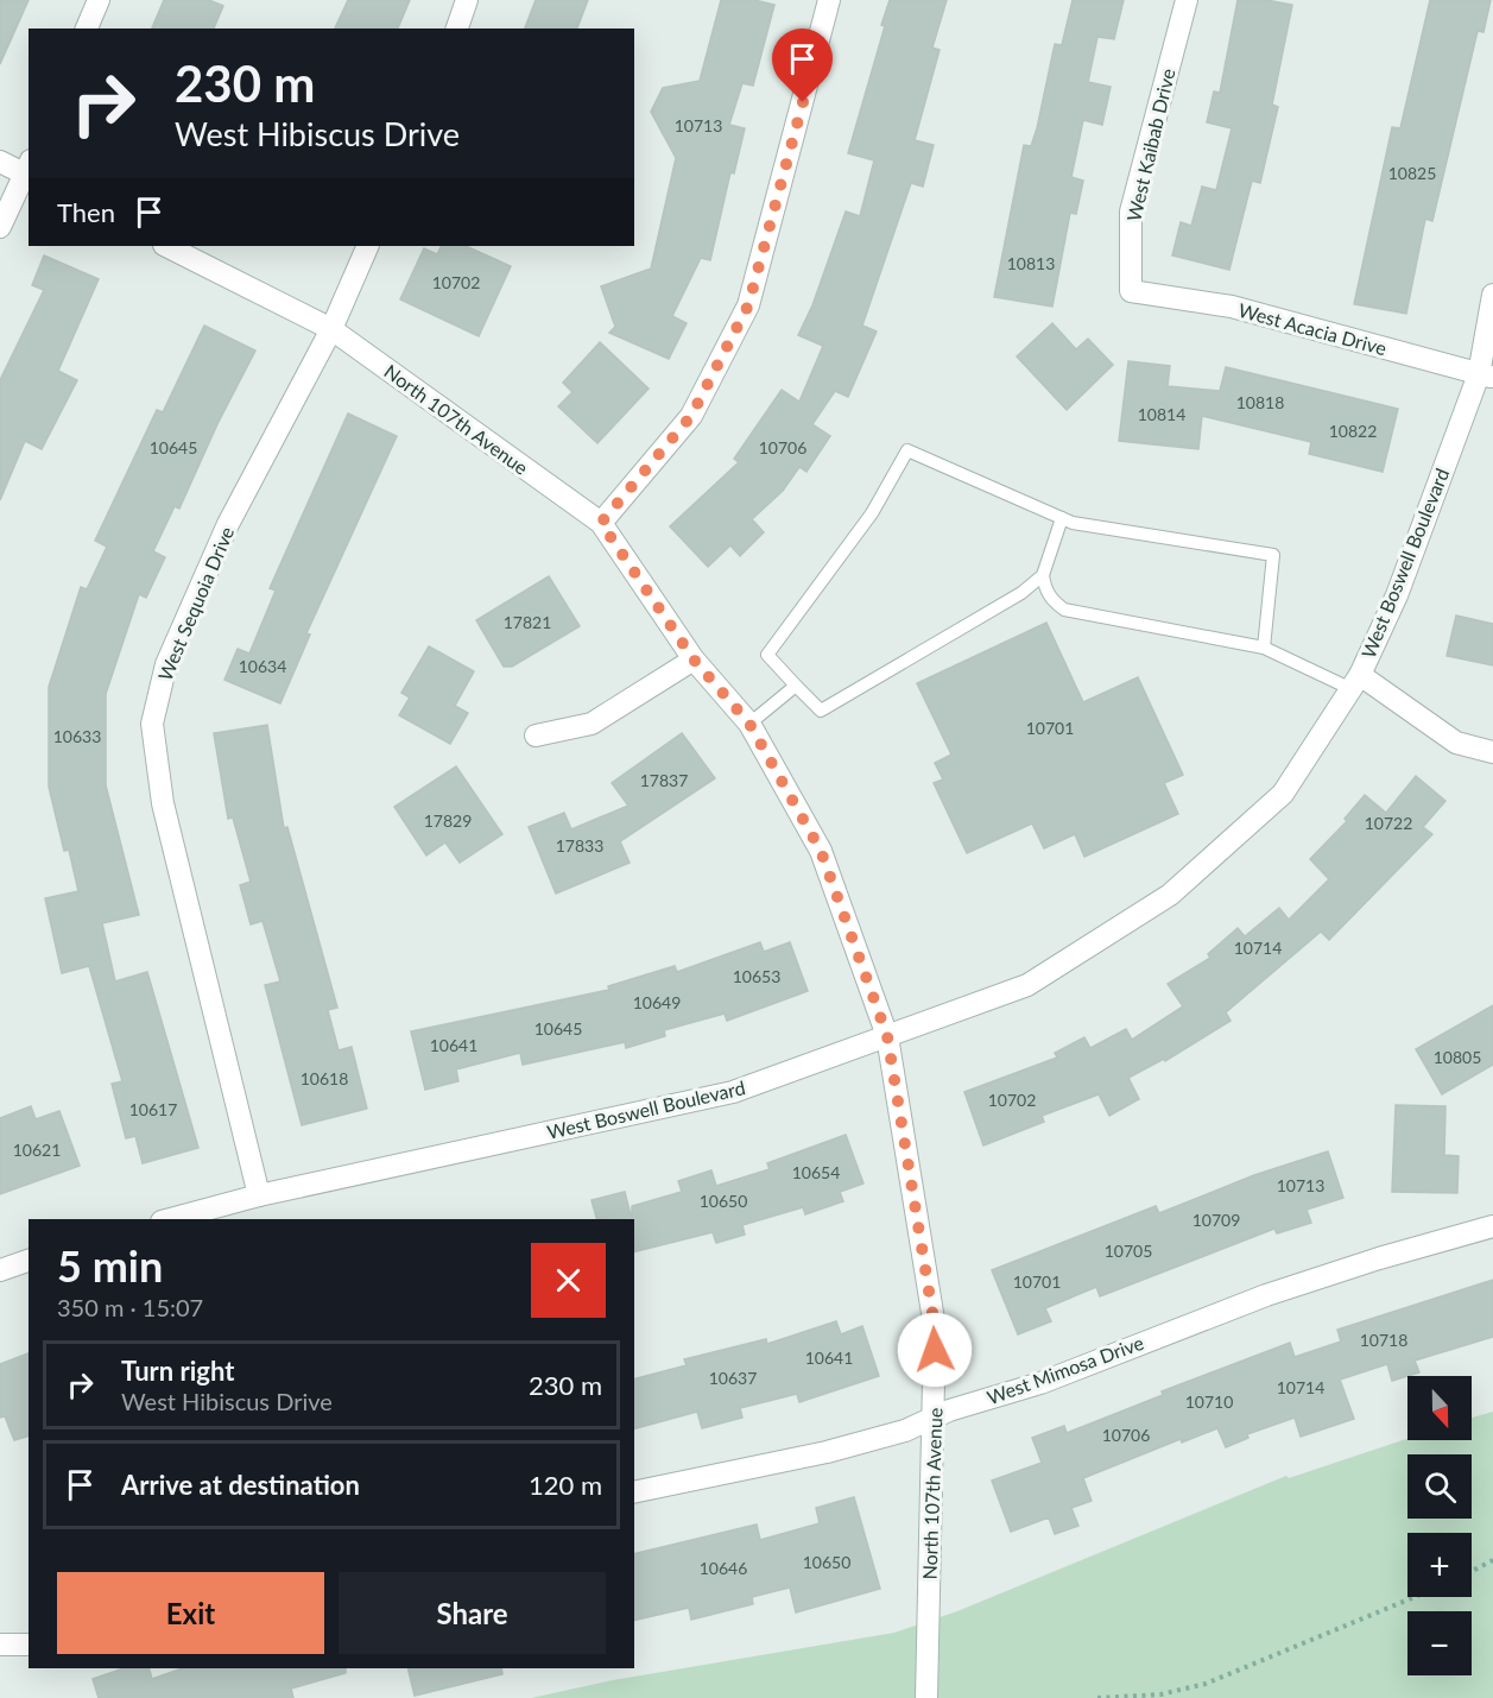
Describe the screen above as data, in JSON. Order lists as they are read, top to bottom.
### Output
{
  "streets": {
    "street": [
      "West Kaibab Drive",
      "West Acacia Drive",
      "North 107th Avenue",
      "West Boswell Boulevard",
      "West Sequoia Drive",
      "West Mimosa Drive"
    ]
  },
  "crossings": [
    ["West Kaibab Drive", "West Acacia Drive"],
    ["West Acacia Drive", "West Boswell Boulevard"],
    ["North 107th Avenue", "West Boswell Boulevard"],
    ["North 107th Avenue", "West Sequoia Drive"],
    ["North 107th Avenue", "West Mimosa Drive"],
    ["West Boswell Boulevard", "West Sequoia Drive"]
  ],
  "house_numbers": [
    "10713",
    "10825",
    "10813",
    "10702",
    "10818",
    "10814",
    "10822",
    "10645",
    "10706",
    "17821",
    "10634",
    "10701",
    "10633",
    "17837",
    "17829",
    "10722",
    "17833",
    "10714",
    "10653",
    "10649",
    "10645",
    "10641",
    "10805",
    "10618",
    "10702",
    "10617",
    "10621",
    "10654",
    "10713",
    "10650",
    "10709",
    "10705",
    "10701",
    "10718",
    "10641",
    "10637",
    "10714",
    "10710",
    "10706",
    "10650",
    "10646"
  ],
  "north": "bottom",
  "page": {
    "turn": ["230 m", "West Hibiscus Drive"],
    "then": "Then",
    "heading": ["5 min", "350 m · 15:07"],
    "list": [
      {
        "name": "Turn right",
        "note": "West Hibiscus Drive",
        "value": "230 m"
      },
      {
        "name": "Arrive at destination",
        "value": "120 m"
      }
    ],
    "map_buttons": ["+", "−"],
    "buttons": ["Exit", "Share"]
  }
}
